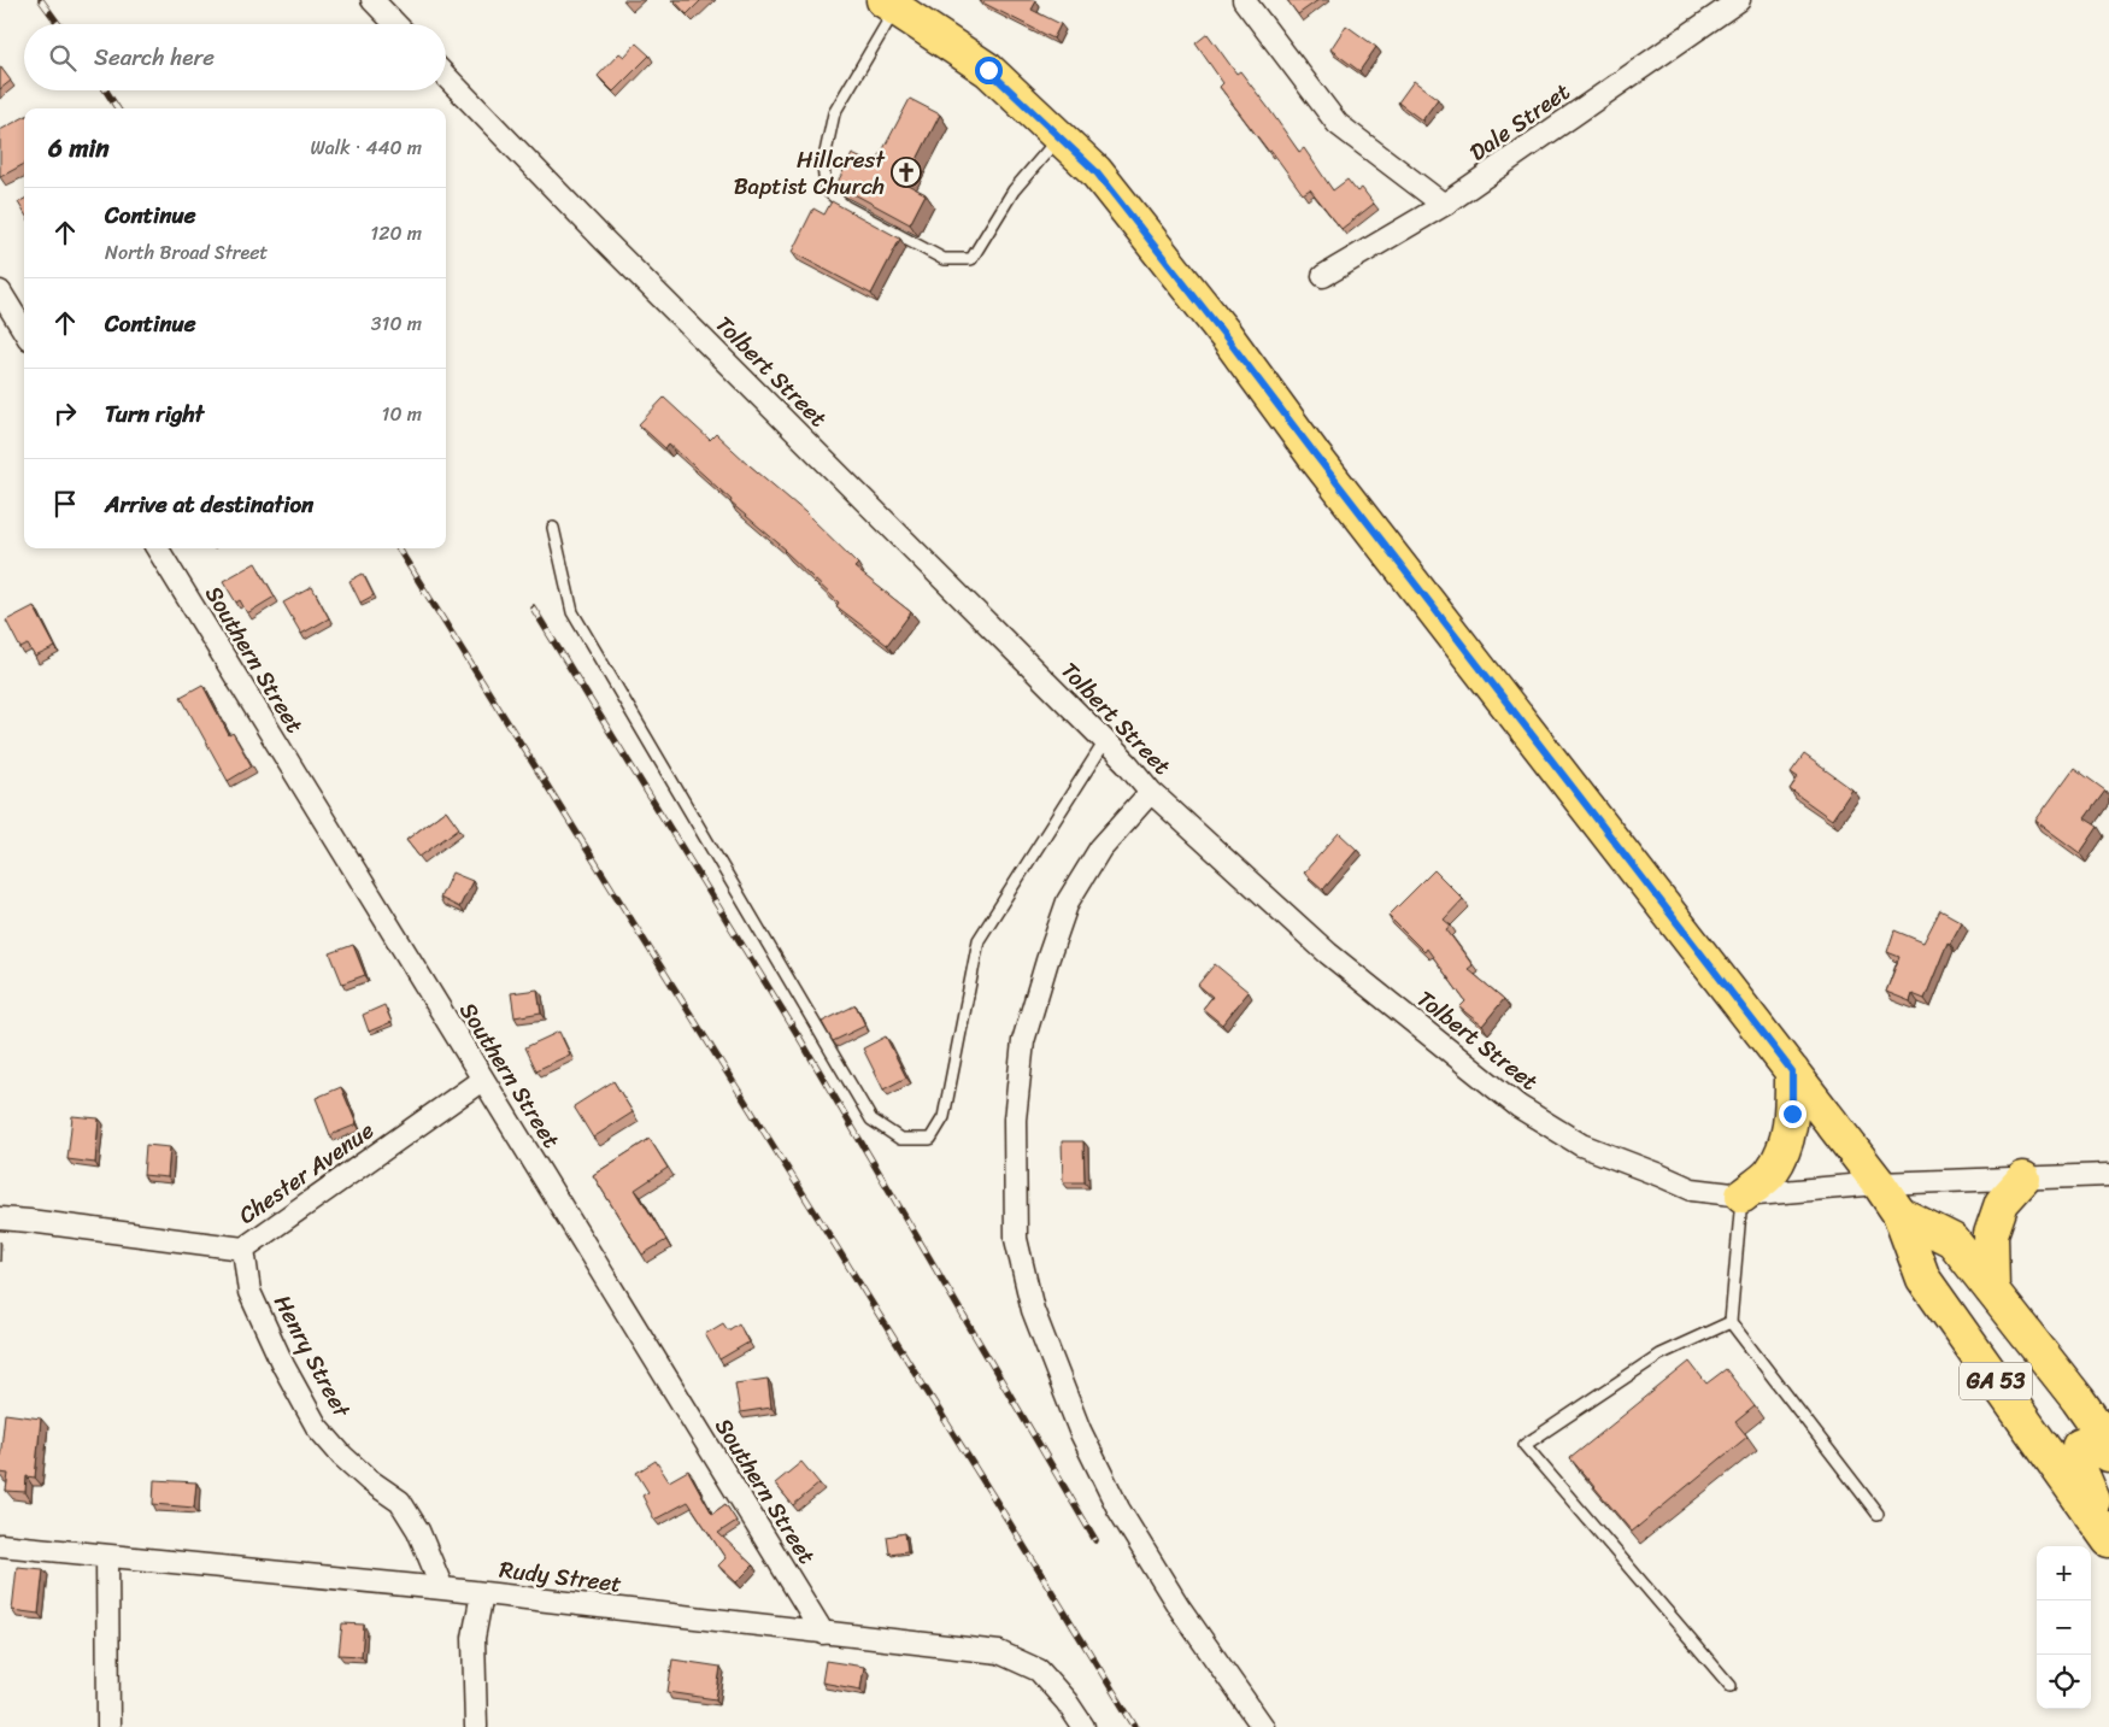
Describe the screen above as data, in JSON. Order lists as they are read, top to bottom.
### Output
{
  "streets": {
    "main road": ["GA 53"],
    "street": [
      "Dale Street",
      "Tolbert Street",
      "Southern Street",
      "Chester Avenue",
      "Henry Street",
      "Rudy Street"
    ]
  },
  "crossings": [
    ["Tolbert Street", "GA 53"],
    ["Southern Street", "Chester Avenue"],
    ["Southern Street", "Rudy Street"],
    ["Chester Avenue", "Henry Street"],
    ["Henry Street", "Rudy Street"]
  ],
  "places": {
    "church": ["Hillcrest Baptist Church"]
  },
  "page": {
    "search": "Search here",
    "heading": ["6 min", "Walk · 440 m"],
    "list": [
      ["Continue", "North Broad Street", "120 m"],
      ["Continue", "310 m"],
      ["Turn right", "10 m"],
      "Arrive at destination"
    ],
    "map_buttons": ["+", "−"]
  }
}
